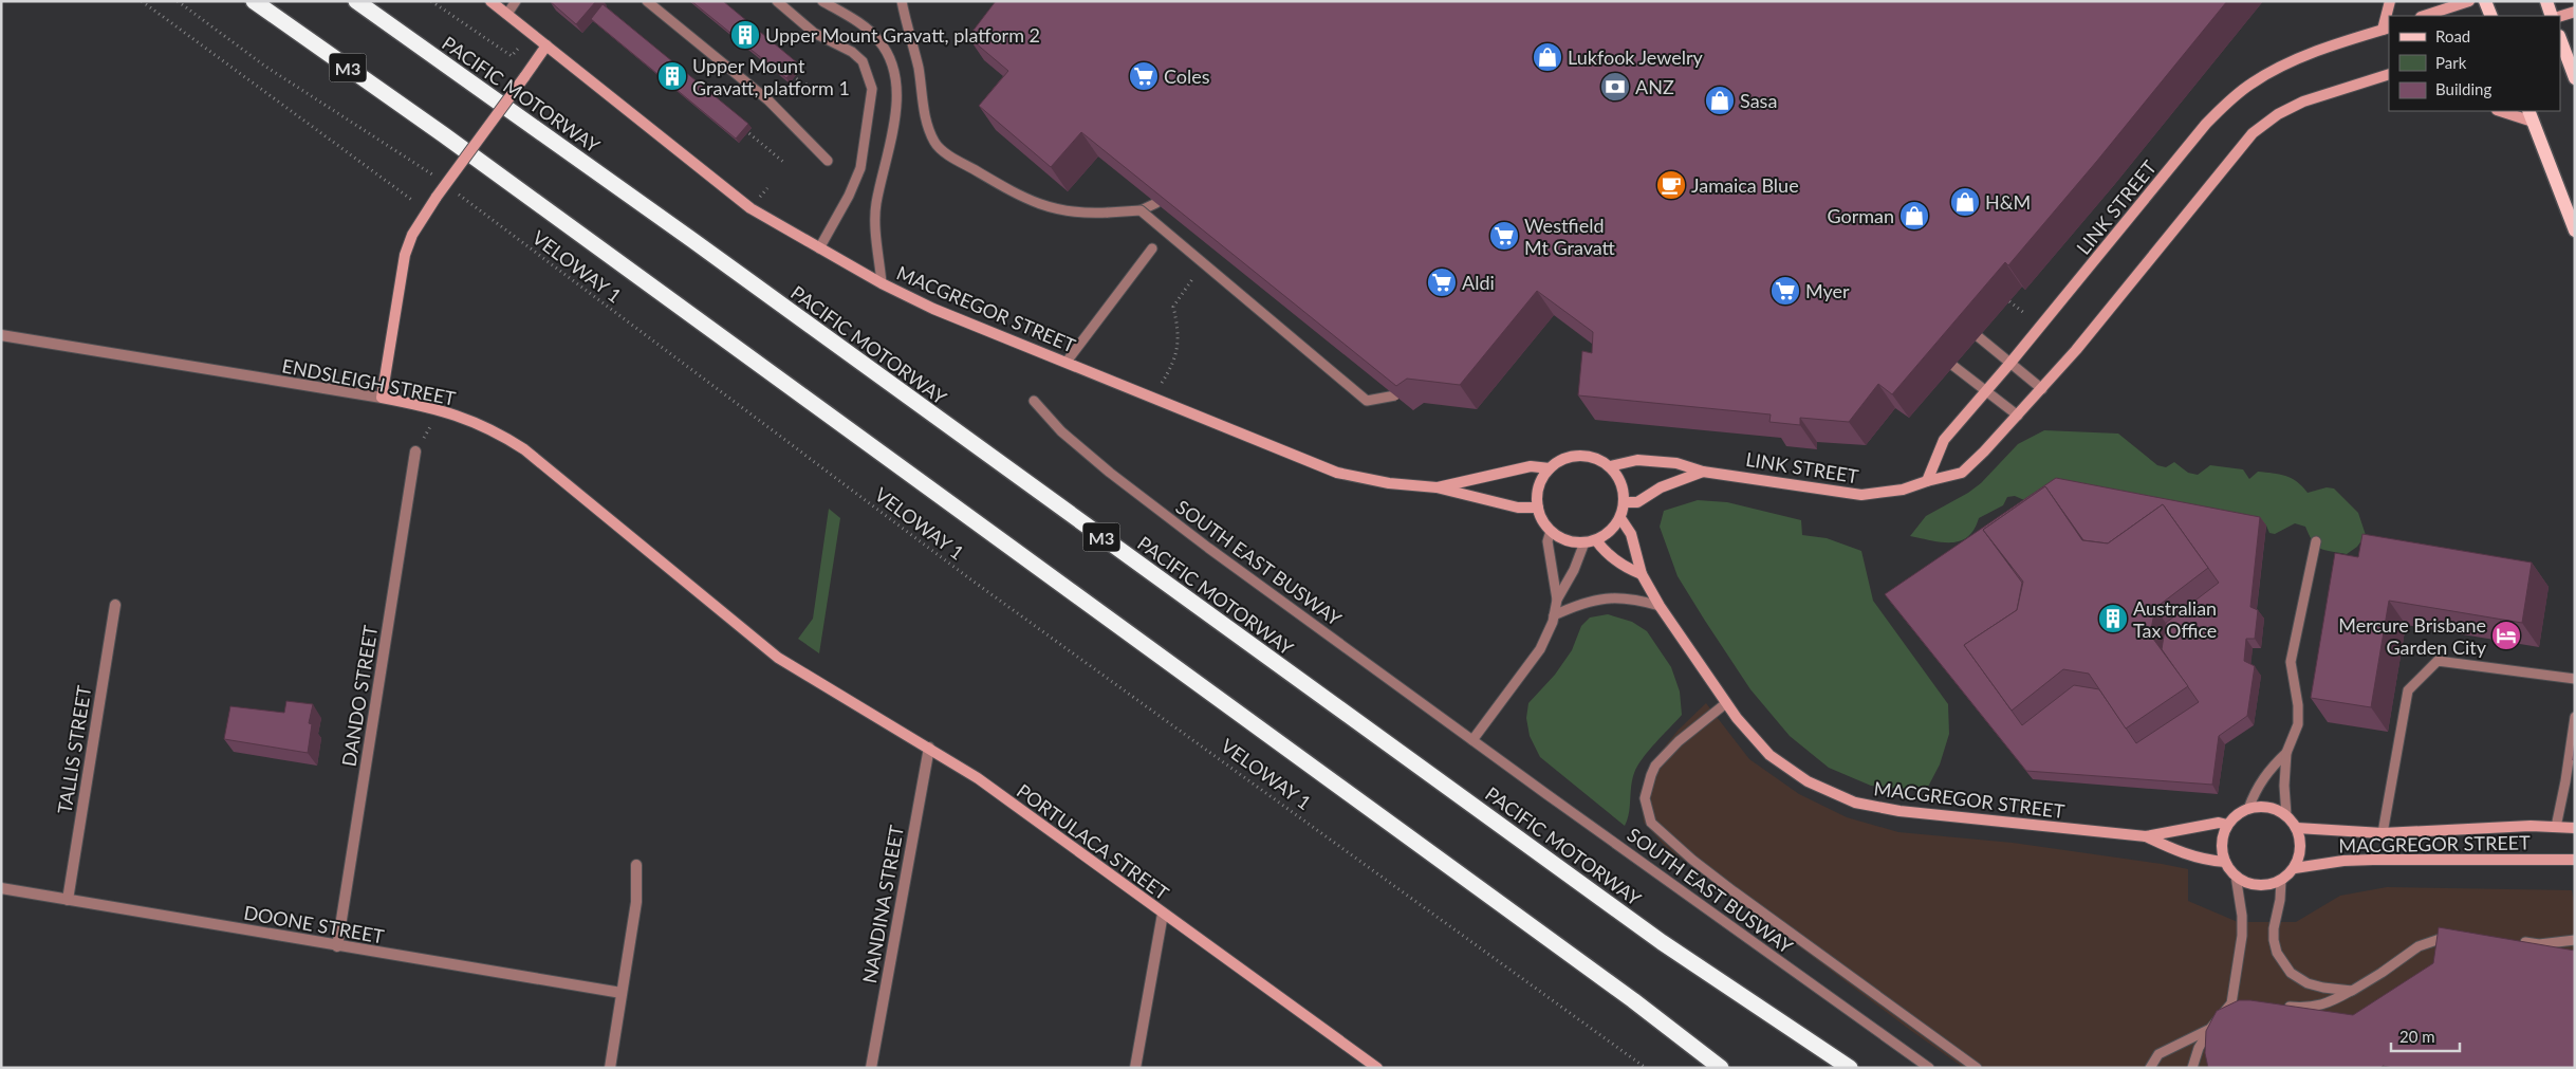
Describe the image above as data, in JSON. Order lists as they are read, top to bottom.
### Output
{
  "streets": {
    "highway": ["M3", "PACIFIC MOTORWAY"],
    "street": [
      "LINK STREET",
      "MACGREGOR STREET",
      "ENDSLEIGH STREET",
      "DANDO STREET",
      "TALLIS STREET",
      "PORTULACA STREET",
      "NANDINA STREET",
      "DOONE STREET"
    ],
    "lane": ["SOUTH EAST BUSWAY"],
    "path": ["VELOWAY 1"]
  },
  "crossings": [
    ["LINK STREET", "MACGREGOR STREET"],
    ["ENDSLEIGH STREET", "PORTULACA STREET"],
    ["DANDO STREET", "DOONE STREET"],
    ["TALLIS STREET", "DOONE STREET"],
    ["PORTULACA STREET", "NANDINA STREET"]
  ],
  "places": {
    "building": ["Upper Mount Gravatt, platform 2", "Upper Mount Gravatt, platform 1", "Australian Tax Office"],
    "shop": [
      "Lukfook Jewelry",
      "Sasa",
      "H&M",
      "Gorman"
    ],
    "supermarket": [
      "Coles",
      "Westfield Mt Gravatt",
      "Aldi",
      "Myer"
    ],
    "bank": ["ANZ"],
    "cafe": ["Jamaica Blue"],
    "hotel": ["Mercure Brisbane Garden City"]
  },
  "legend": ["Road", "Park", "Building"],
  "scale_bar": "20 m"
}
